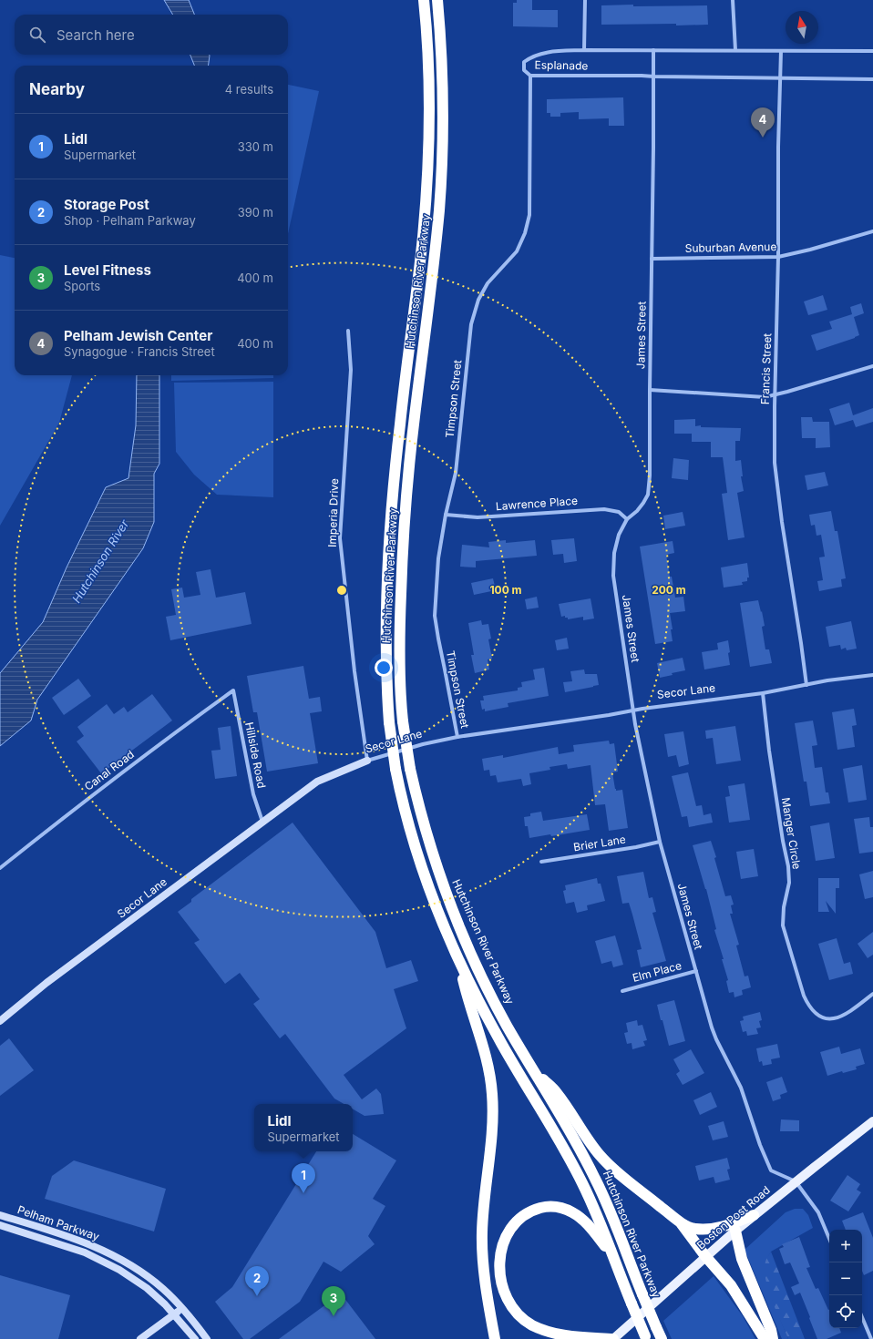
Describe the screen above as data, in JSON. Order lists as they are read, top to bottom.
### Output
{
  "streets": {
    "highway": ["Hutchinson River Parkway"],
    "main road": ["Boston Post Road"],
    "street": [
      "Esplanade",
      "Suburban Avenue",
      "James Street",
      "Francis Street",
      "Timpson Street",
      "Lawrence Place",
      "Imperia Drive",
      "Secor Lane",
      "Hillside Road",
      "Canal Road",
      "Manger Circle",
      "Brier Lane",
      "Elm Place",
      "Pelham Parkway"
    ]
  },
  "crossings": [
    ["Esplanade", "James Street"],
    ["Esplanade", "Francis Street"],
    ["Esplanade", "Timpson Street"],
    ["Suburban Avenue", "James Street"],
    ["Suburban Avenue", "Francis Street"],
    ["James Street", "Lawrence Place"],
    ["James Street", "Secor Lane"],
    ["James Street", "Brier Lane"],
    ["James Street", "Elm Place"],
    ["James Street", "Boston Post Road"],
    ["Francis Street", "Secor Lane"],
    ["Timpson Street", "Lawrence Place"],
    ["Timpson Street", "Secor Lane"],
    ["Imperia Drive", "Secor Lane"],
    ["Secor Lane", "Hillside Road"],
    ["Secor Lane", "Manger Circle"],
    ["Hillside Road", "Canal Road"]
  ],
  "water": ["Hutchinson River"],
  "north": "top",
  "page": {
    "search": "Search here",
    "heading": ["Nearby", "4 results"],
    "pins": [
      "4",
      "1",
      "2",
      "3"
    ],
    "list": [
      {
        "mark": "1",
        "name": "Lidl",
        "note": "Supermarket",
        "value": "330 m"
      },
      {
        "mark": "2",
        "name": "Storage Post",
        "note": "Shop · Pelham Parkway",
        "value": "390 m"
      },
      {
        "mark": "3",
        "name": "Level Fitness",
        "note": "Sports",
        "value": "400 m"
      },
      {
        "mark": "4",
        "name": "Pelham Jewish Center",
        "note": "Synagogue · Francis Street",
        "value": "400 m"
      }
    ],
    "popup": ["Lidl", "Supermarket"],
    "map_buttons": ["+", "−"]
  },
  "rings": ["100 m", "200 m"]
}
